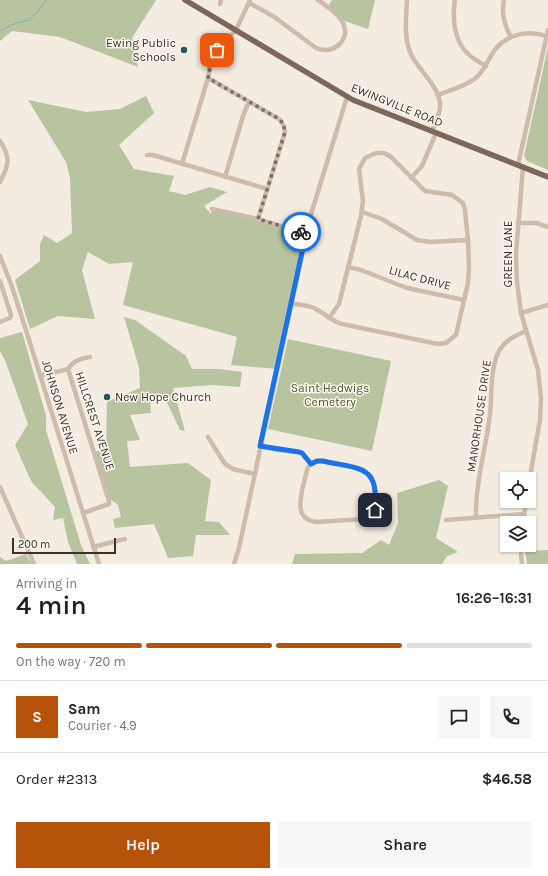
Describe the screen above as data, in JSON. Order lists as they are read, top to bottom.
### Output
{
  "streets": {
    "main road": ["EWINGVILLE ROAD"],
    "street": [
      "GREEN LANE",
      "LILAC DRIVE",
      "JOHNSON AVENUE",
      "MANORHOUSE DRIVE",
      "HILLCREST AVENUE"
    ]
  },
  "crossings": [
    ["EWINGVILLE ROAD", "GREEN LANE"],
    ["GREEN LANE", "MANORHOUSE DRIVE"],
    ["JOHNSON AVENUE", "HILLCREST AVENUE"]
  ],
  "parks": ["Saint Hedwigs Cemetery"],
  "places": ["Ewing Public Schools", "New Hope Church"],
  "scale_bar": "200 m",
  "page": {
    "scale": "200 m",
    "heading": ["4 min", "Arriving in", "16:26–16:31"],
    "panel": [
      "Sam",
      "Courier · 4.9",
      "Order #2313",
      "$46.58"
    ],
    "bar": "On the way · 720 m",
    "round": "S",
    "buttons": ["Help", "Share"]
  }
}
